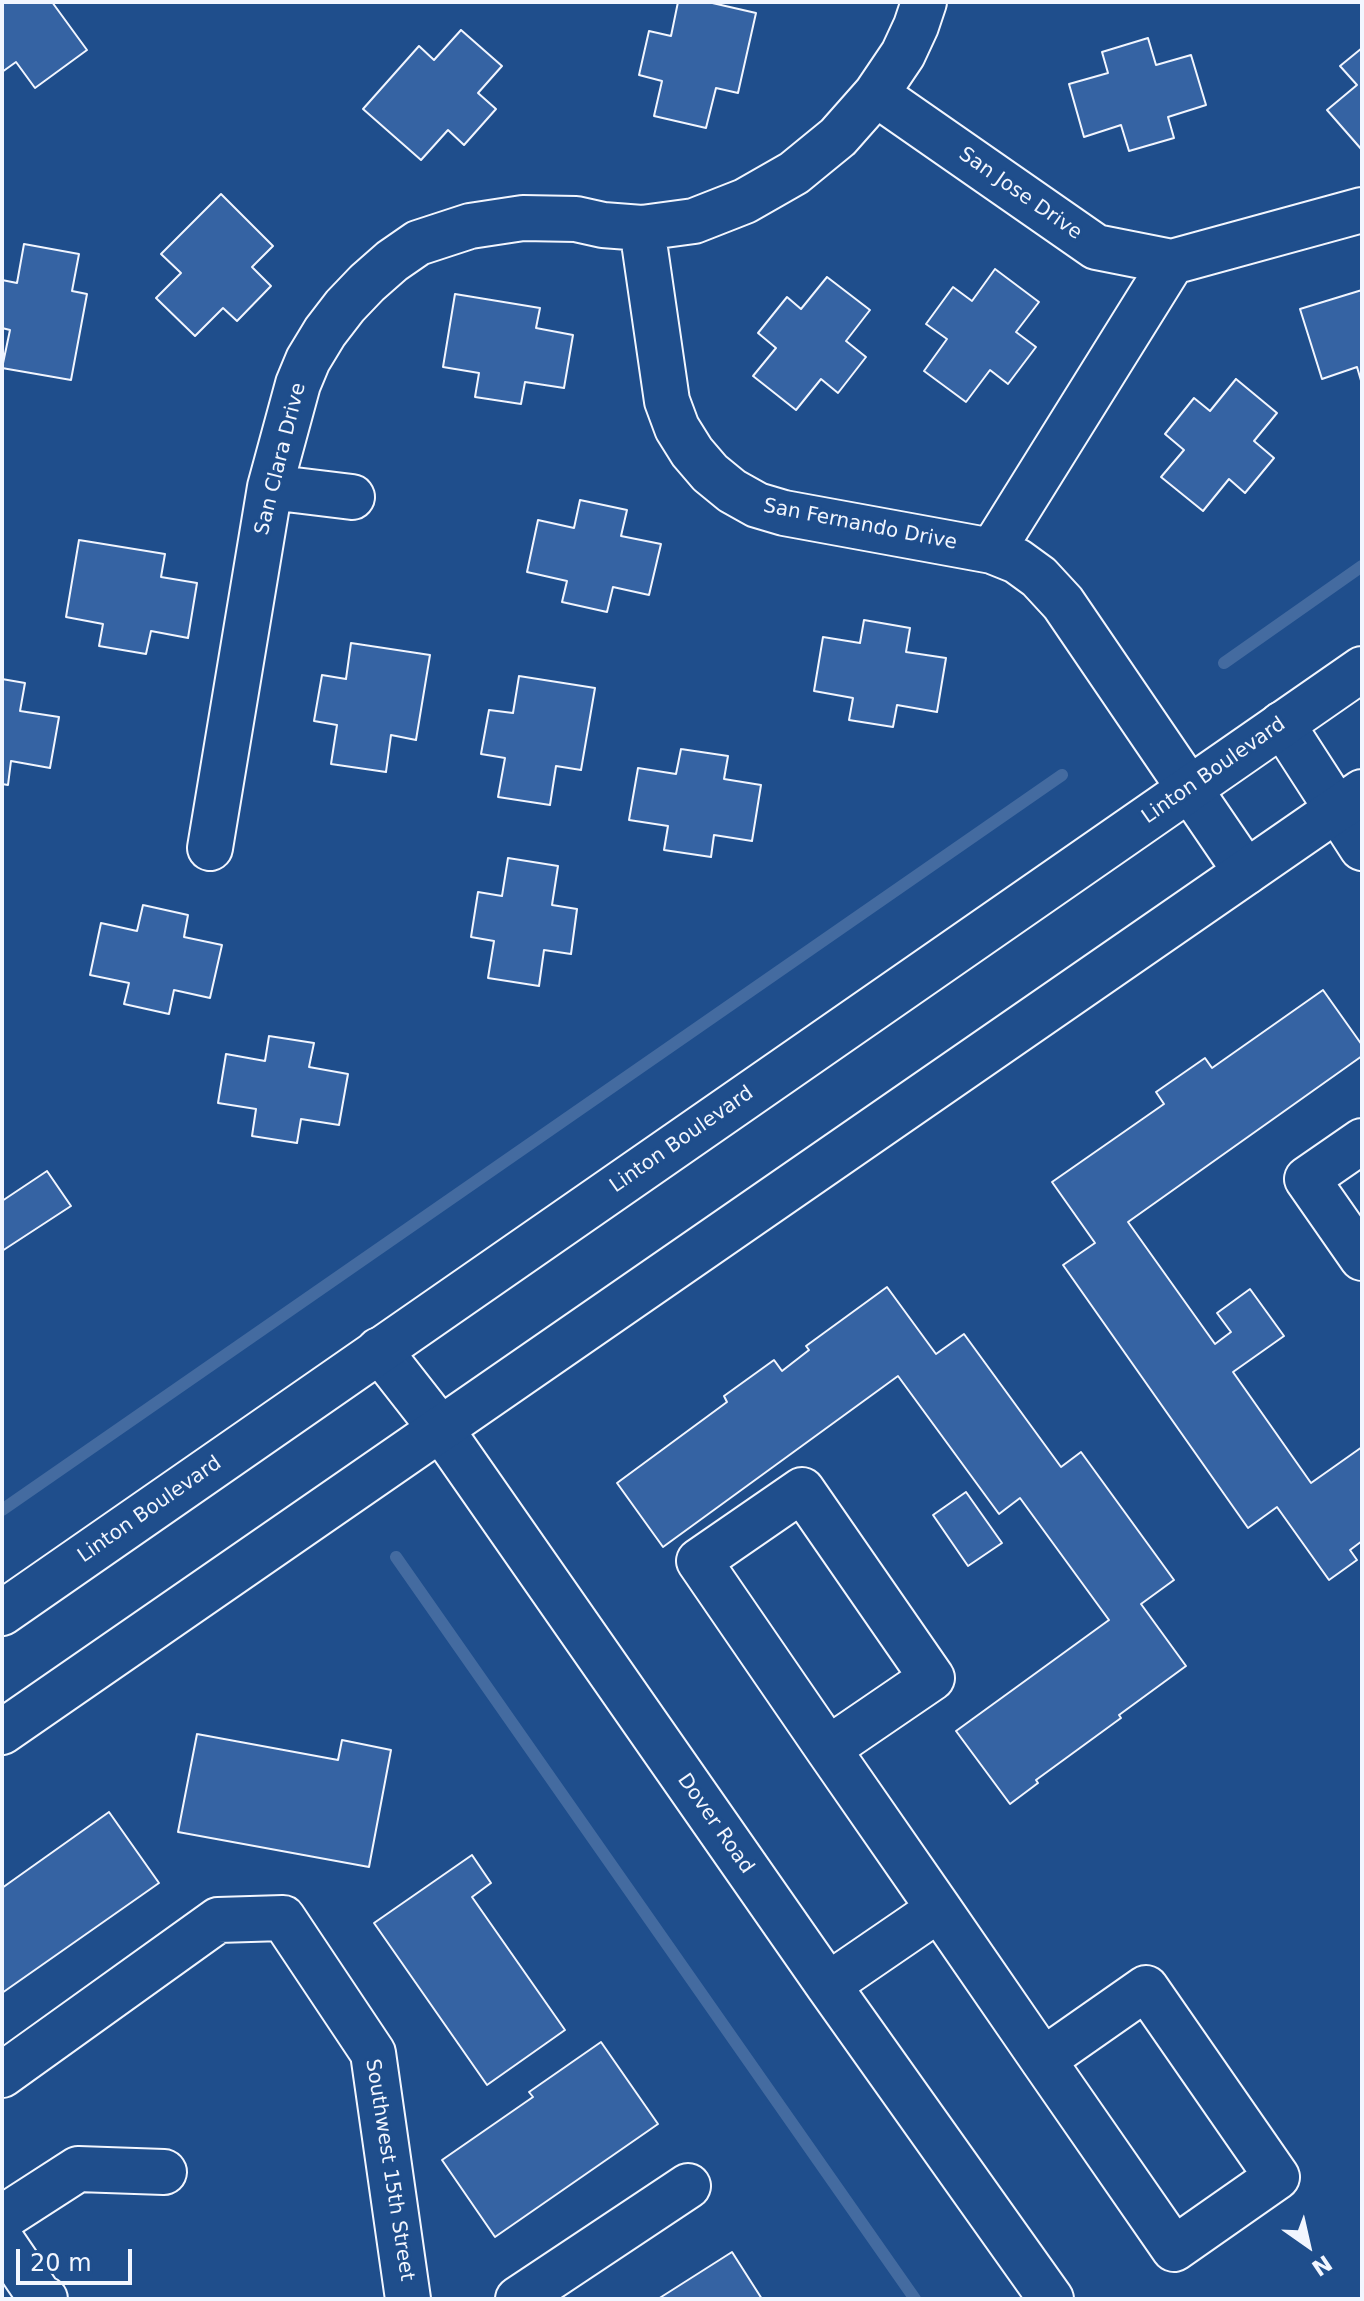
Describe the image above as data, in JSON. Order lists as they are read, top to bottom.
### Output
{
  "streets": {
    "street": [
      "San Jose Drive",
      "San Clara Drive",
      "San Fernando Drive",
      "Linton Boulevard",
      "Dover Road",
      "Southwest 15th Street"
    ]
  },
  "crossings": [
    ["San Jose Drive", "San Clara Drive"],
    ["San Clara Drive", "San Fernando Drive"],
    ["San Fernando Drive", "Linton Boulevard"],
    ["Linton Boulevard", "Dover Road"]
  ],
  "scale_bar": "20 m",
  "north": "bottom right"
}
